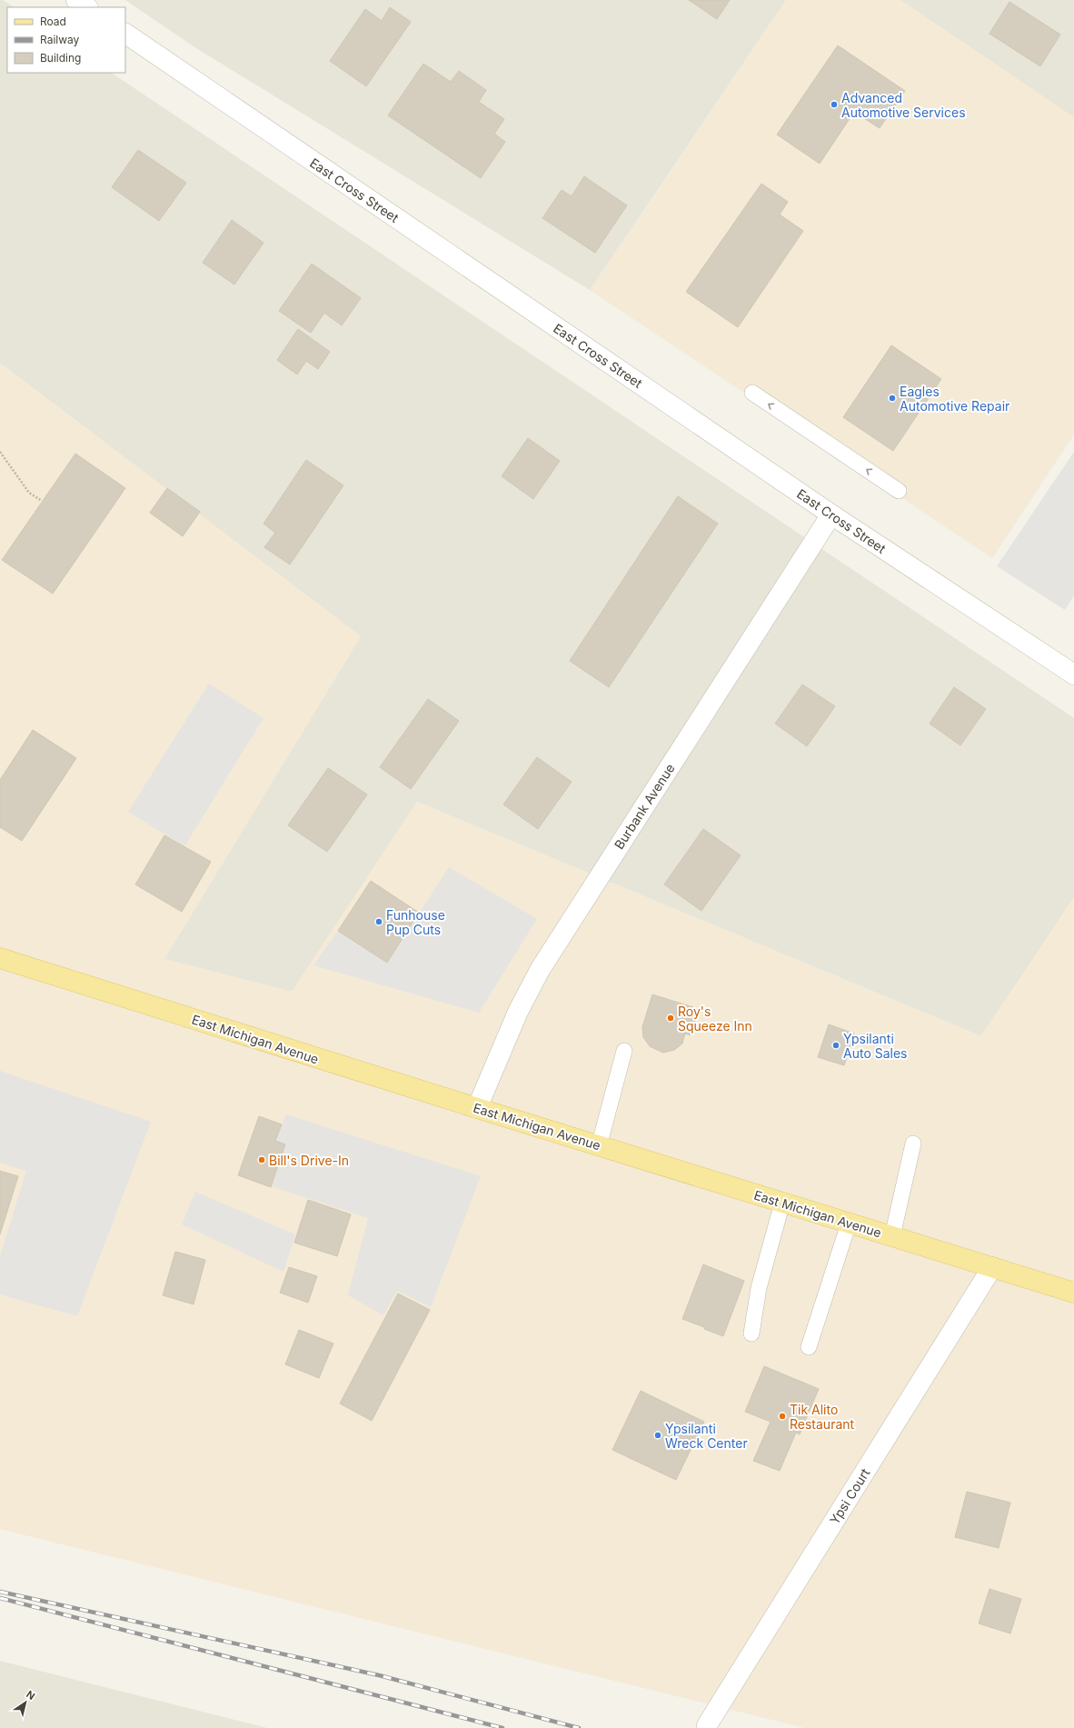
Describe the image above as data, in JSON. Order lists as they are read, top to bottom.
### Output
{
  "streets": {
    "main road": ["East Michigan Avenue"],
    "street": ["East Cross Street", "Burbank Avenue", "Ypsi Court"]
  },
  "crossings": [
    ["East Cross Street", "Burbank Avenue"],
    ["Burbank Avenue", "East Michigan Avenue"],
    ["East Michigan Avenue", "Ypsi Court"]
  ],
  "places": [
    "Advanced Automotive Services",
    "Eagles Automotive Repair",
    "Funhouse Pup Cuts",
    "Roy's Squeeze Inn",
    "Ypsilanti Auto Sales",
    "Bill's Drive-In",
    "Tik Alito Restaurant",
    "Ypsilanti Wreck Center"
  ],
  "legend": ["Road", "Railway", "Building"],
  "north": "top right"
}
